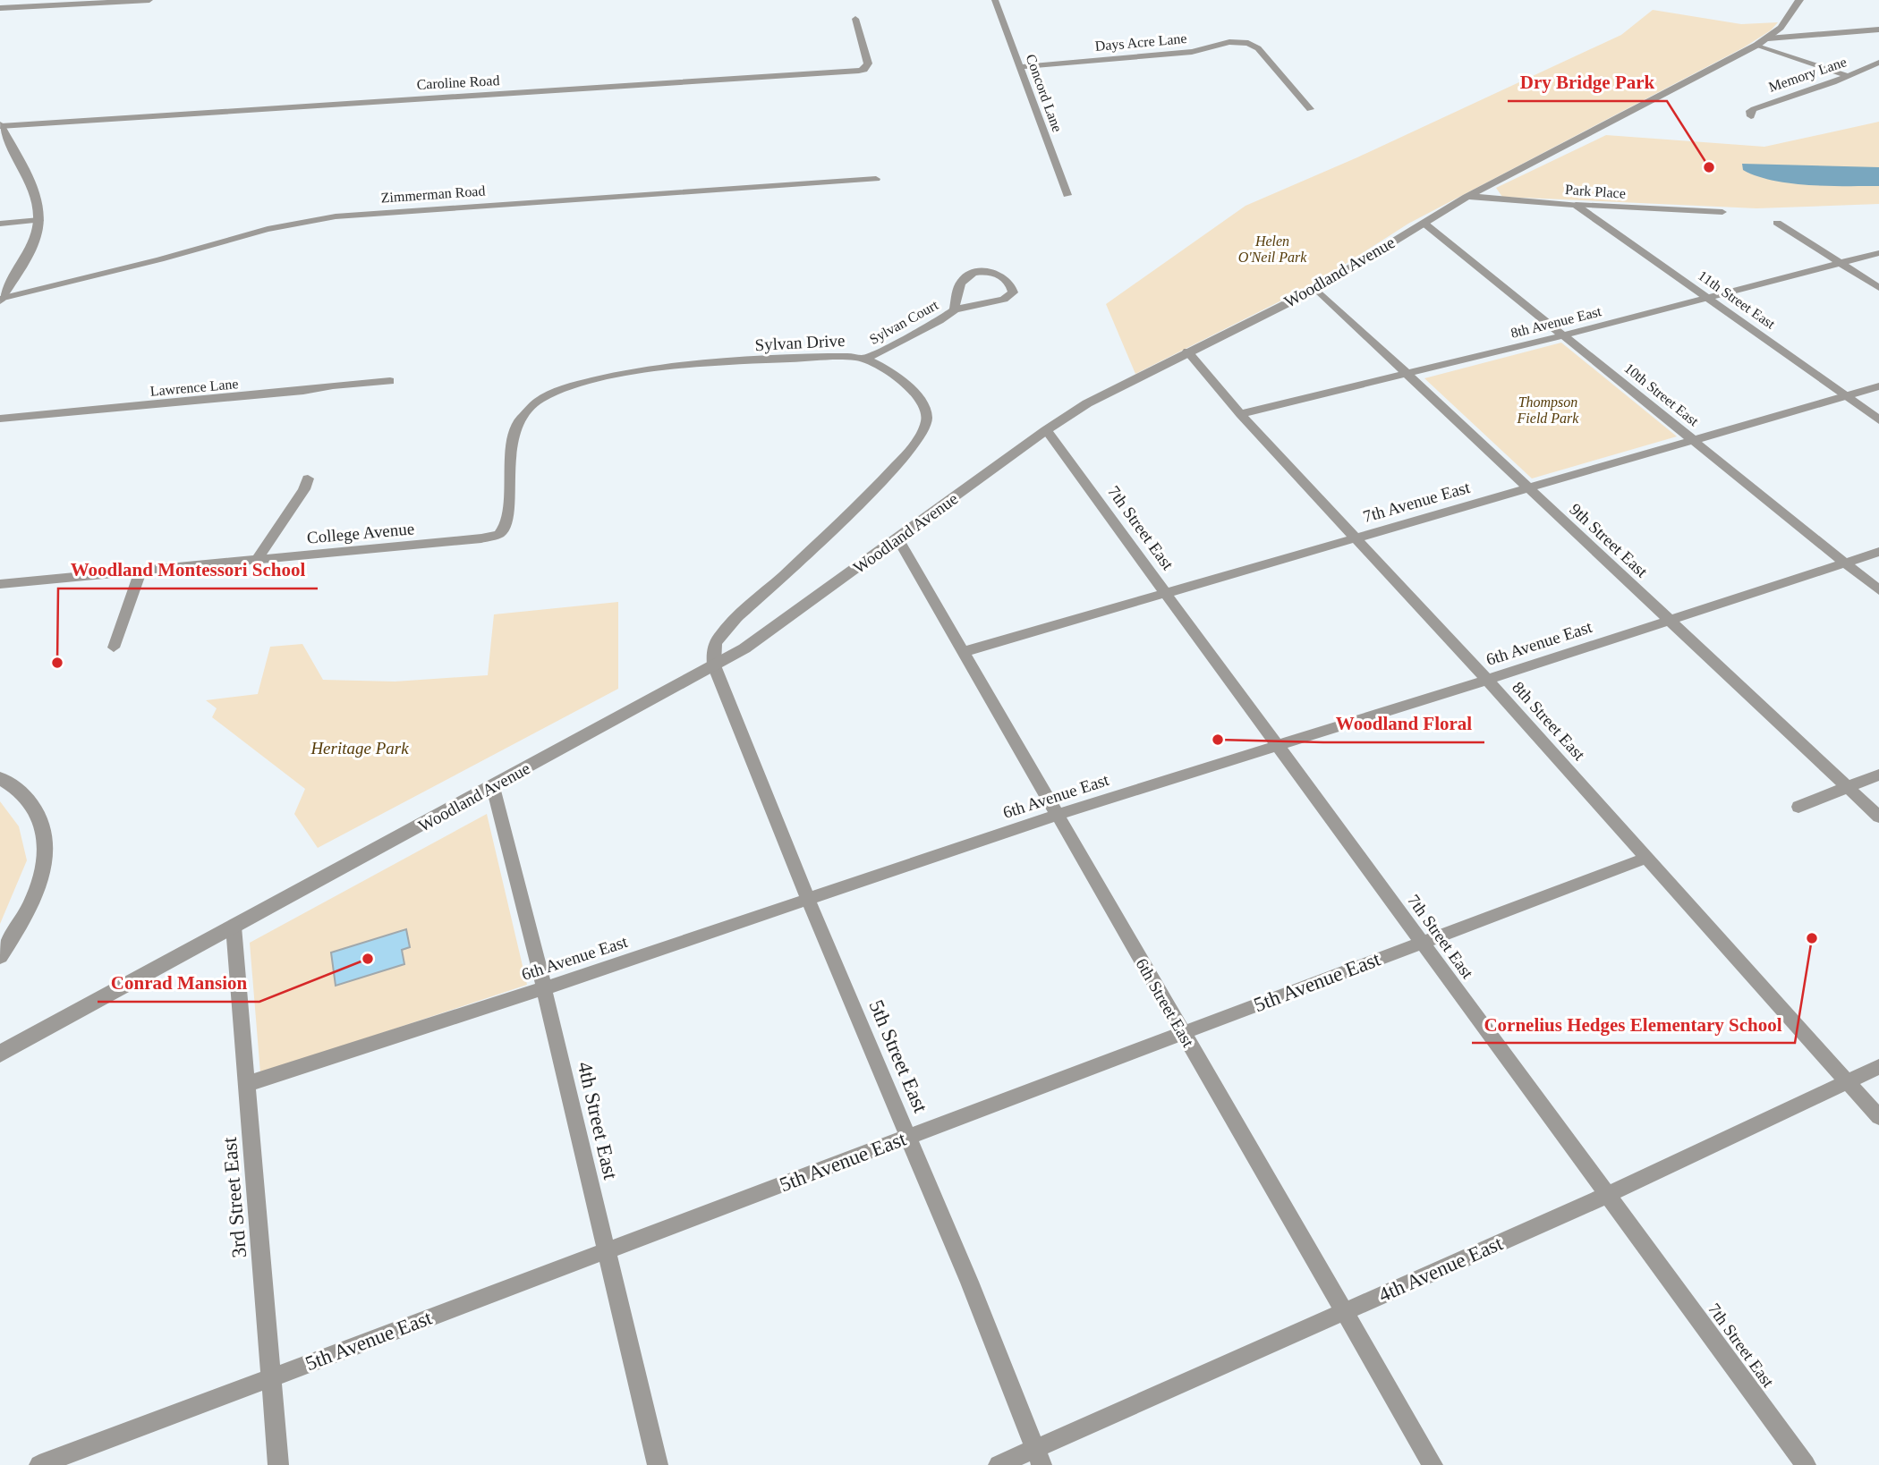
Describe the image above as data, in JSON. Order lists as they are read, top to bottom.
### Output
{
  "streets": {
    "street": [
      "Days Acre Lane",
      "Memory Lane",
      "Caroline Road",
      "Concord Lane",
      "Park Place",
      "Zimmerman Road",
      "Woodland Avenue",
      "11th Street East",
      "Sylvan Court",
      "8th Avenue East",
      "Sylvan Drive",
      "Lawrence Lane",
      "10th Street East",
      "7th Avenue East",
      "7th Street East",
      "College Avenue",
      "9th Street East",
      "6th Avenue East",
      "8th Street East",
      "5th Avenue East",
      "6th Street East",
      "5th Street East",
      "4th Street East",
      "3rd Street East",
      "4th Avenue East"
    ]
  },
  "crossings": [
    ["Days Acre Lane", "Concord Lane"],
    ["Park Place", "Woodland Avenue"],
    ["Park Place", "11th Street East"],
    ["Woodland Avenue", "Sylvan Drive"],
    ["Woodland Avenue", "10th Street East"],
    ["Woodland Avenue", "7th Street East"],
    ["Woodland Avenue", "9th Street East"],
    ["Woodland Avenue", "8th Street East"],
    ["Woodland Avenue", "6th Street East"],
    ["Woodland Avenue", "5th Street East"],
    ["Woodland Avenue", "4th Street East"],
    ["Woodland Avenue", "3rd Street East"],
    ["11th Street East", "8th Avenue East"],
    ["11th Street East", "7th Avenue East"],
    ["Sylvan Court", "Sylvan Drive"],
    ["8th Avenue East", "10th Street East"],
    ["8th Avenue East", "9th Street East"],
    ["8th Avenue East", "8th Street East"],
    ["Sylvan Drive", "College Avenue"],
    ["Sylvan Drive", "5th Street East"],
    ["10th Street East", "7th Avenue East"],
    ["10th Street East", "6th Avenue East"],
    ["7th Avenue East", "7th Street East"],
    ["7th Avenue East", "9th Street East"],
    ["7th Avenue East", "8th Street East"],
    ["7th Avenue East", "6th Street East"],
    ["7th Street East", "6th Avenue East"],
    ["7th Street East", "5th Avenue East"],
    ["7th Street East", "4th Avenue East"],
    ["9th Street East", "6th Avenue East"],
    ["6th Avenue East", "8th Street East"],
    ["6th Avenue East", "6th Street East"],
    ["6th Avenue East", "5th Street East"],
    ["6th Avenue East", "4th Street East"],
    ["6th Avenue East", "3rd Street East"],
    ["8th Street East", "5th Avenue East"],
    ["8th Street East", "4th Avenue East"],
    ["5th Avenue East", "6th Street East"],
    ["5th Avenue East", "5th Street East"],
    ["5th Avenue East", "4th Street East"],
    ["5th Avenue East", "3rd Street East"],
    ["6th Street East", "4th Avenue East"],
    ["5th Street East", "4th Avenue East"]
  ],
  "parks": ["Helen O'Neil Park", "Thompson Field Park", "Heritage Park"],
  "places": [
    "Dry Bridge Park",
    "Woodland Montessori School",
    "Woodland Floral",
    "Cornelius Hedges Elementary School",
    "Conrad Mansion"
  ]
}
